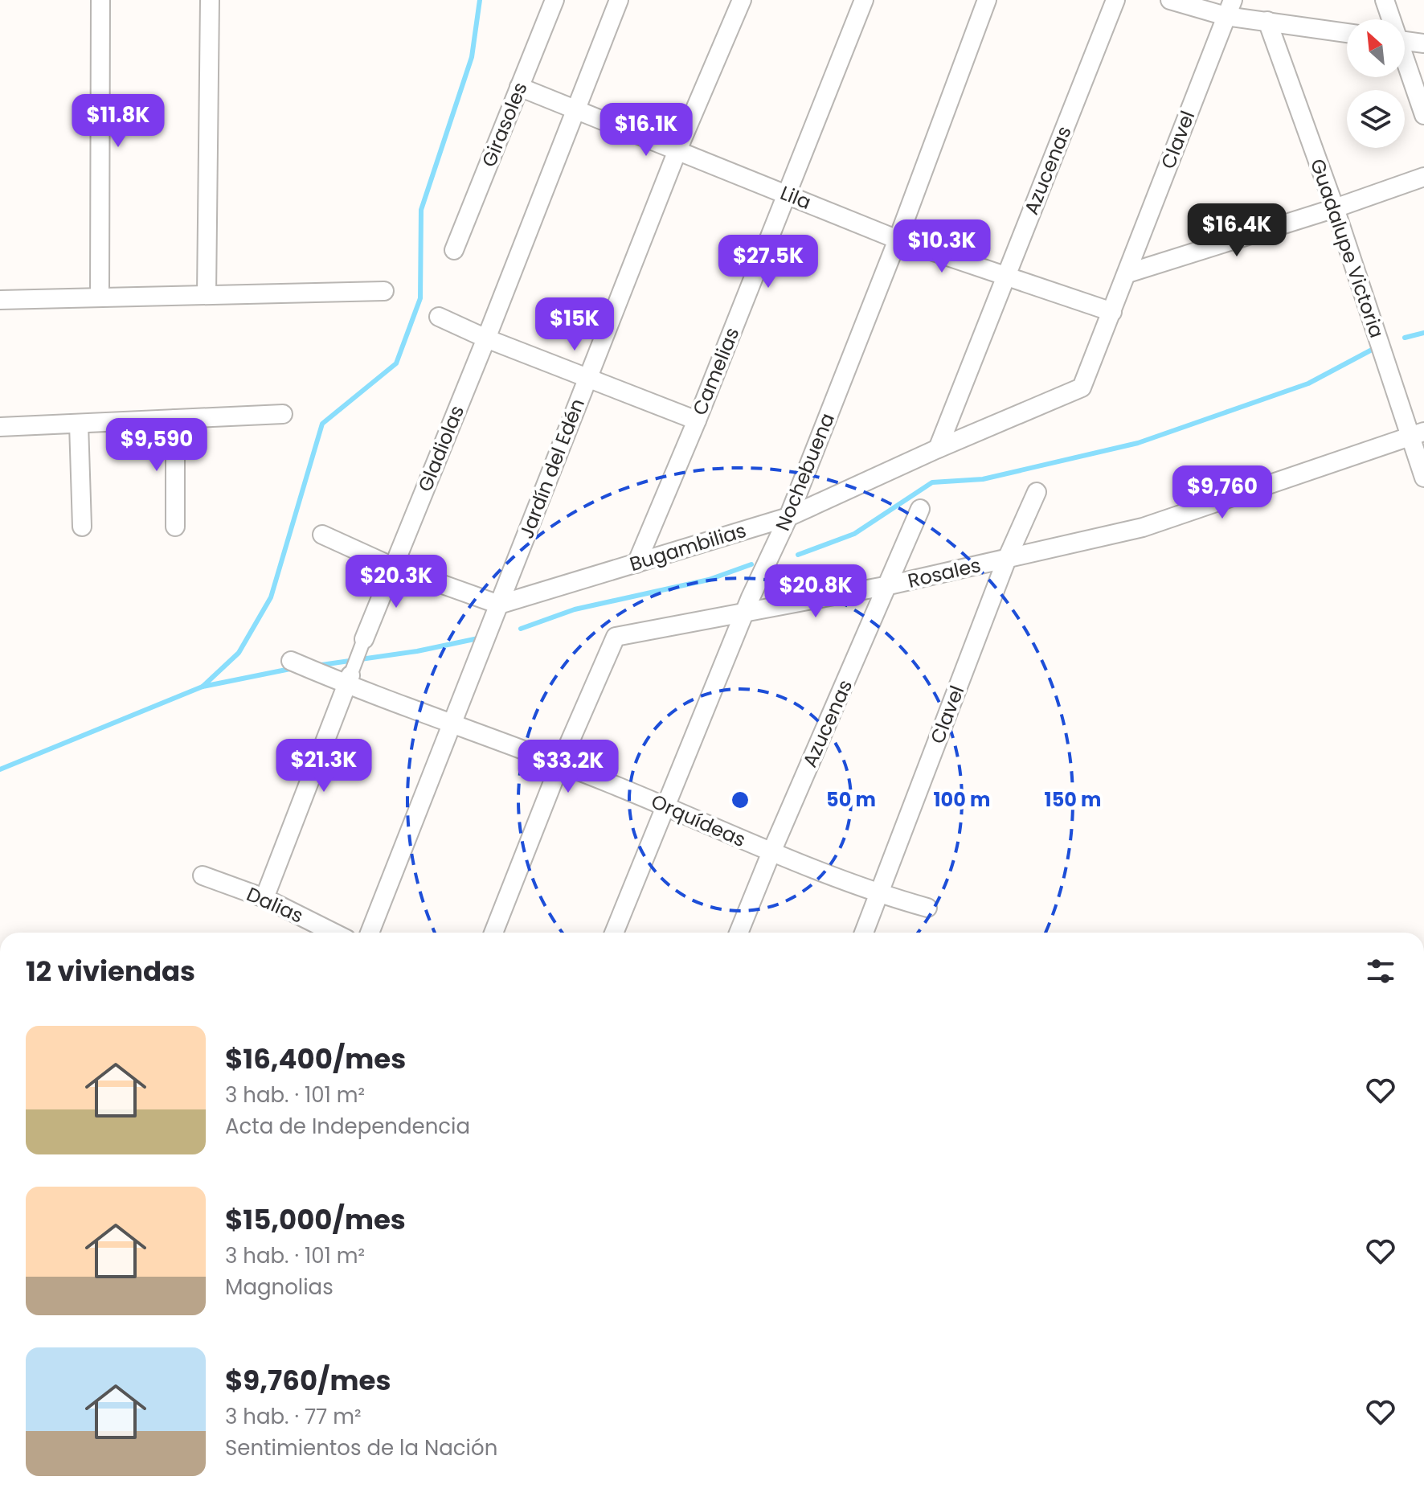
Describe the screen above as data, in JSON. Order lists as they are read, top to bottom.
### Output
{
  "streets": {
    "street": [
      "Girasoles",
      "Clavel",
      "Azucenas",
      "Lila",
      "Guadalupe Victoria",
      "Camelias",
      "Gladiolas",
      "Jardín del Edén",
      "Nochebuena",
      "Bugambilias",
      "Rosales",
      "Orquídeas",
      "Dalias"
    ]
  },
  "crossings": [
    ["Girasoles", "Lila"],
    ["Clavel", "Lila"],
    ["Clavel", "Bugambilias"],
    ["Clavel", "Rosales"],
    ["Clavel", "Orquídeas"],
    ["Azucenas", "Lila"],
    ["Azucenas", "Bugambilias"],
    ["Azucenas", "Rosales"],
    ["Azucenas", "Orquídeas"],
    ["Lila", "Camelias"],
    ["Lila", "Gladiolas"],
    ["Lila", "Jardín del Edén"],
    ["Lila", "Nochebuena"],
    ["Guadalupe Victoria", "Rosales"],
    ["Camelias", "Bugambilias"],
    ["Gladiolas", "Orquídeas"],
    ["Gladiolas", "Dalias"],
    ["Jardín del Edén", "Bugambilias"],
    ["Jardín del Edén", "Orquídeas"],
    ["Nochebuena", "Bugambilias"],
    ["Nochebuena", "Rosales"],
    ["Nochebuena", "Orquídeas"],
    ["Rosales", "Orquídeas"]
  ],
  "north": "top left",
  "page": {
    "price": [
      "$11.8K",
      "$16.1K",
      "$16.4K",
      "$10.3K",
      "$27.5K",
      "$15K",
      "$9,590",
      "$9,760",
      "$20.3K",
      "$20.8K",
      "$21.3K",
      "$33.2K"
    ],
    "heading": "12 viviendas",
    "list": [
      {
        "name": "$16,400/mes",
        "note": "3 hab. · 101 m² · Acta de Independencia"
      },
      {
        "name": "$15,000/mes",
        "note": "3 hab. · 101 m² · Magnolias"
      },
      {
        "name": "$9,760/mes",
        "note": "3 hab. · 77 m² · Sentimientos de la Nación"
      }
    ]
  },
  "rings": ["50 m", "100 m", "150 m"]
}
